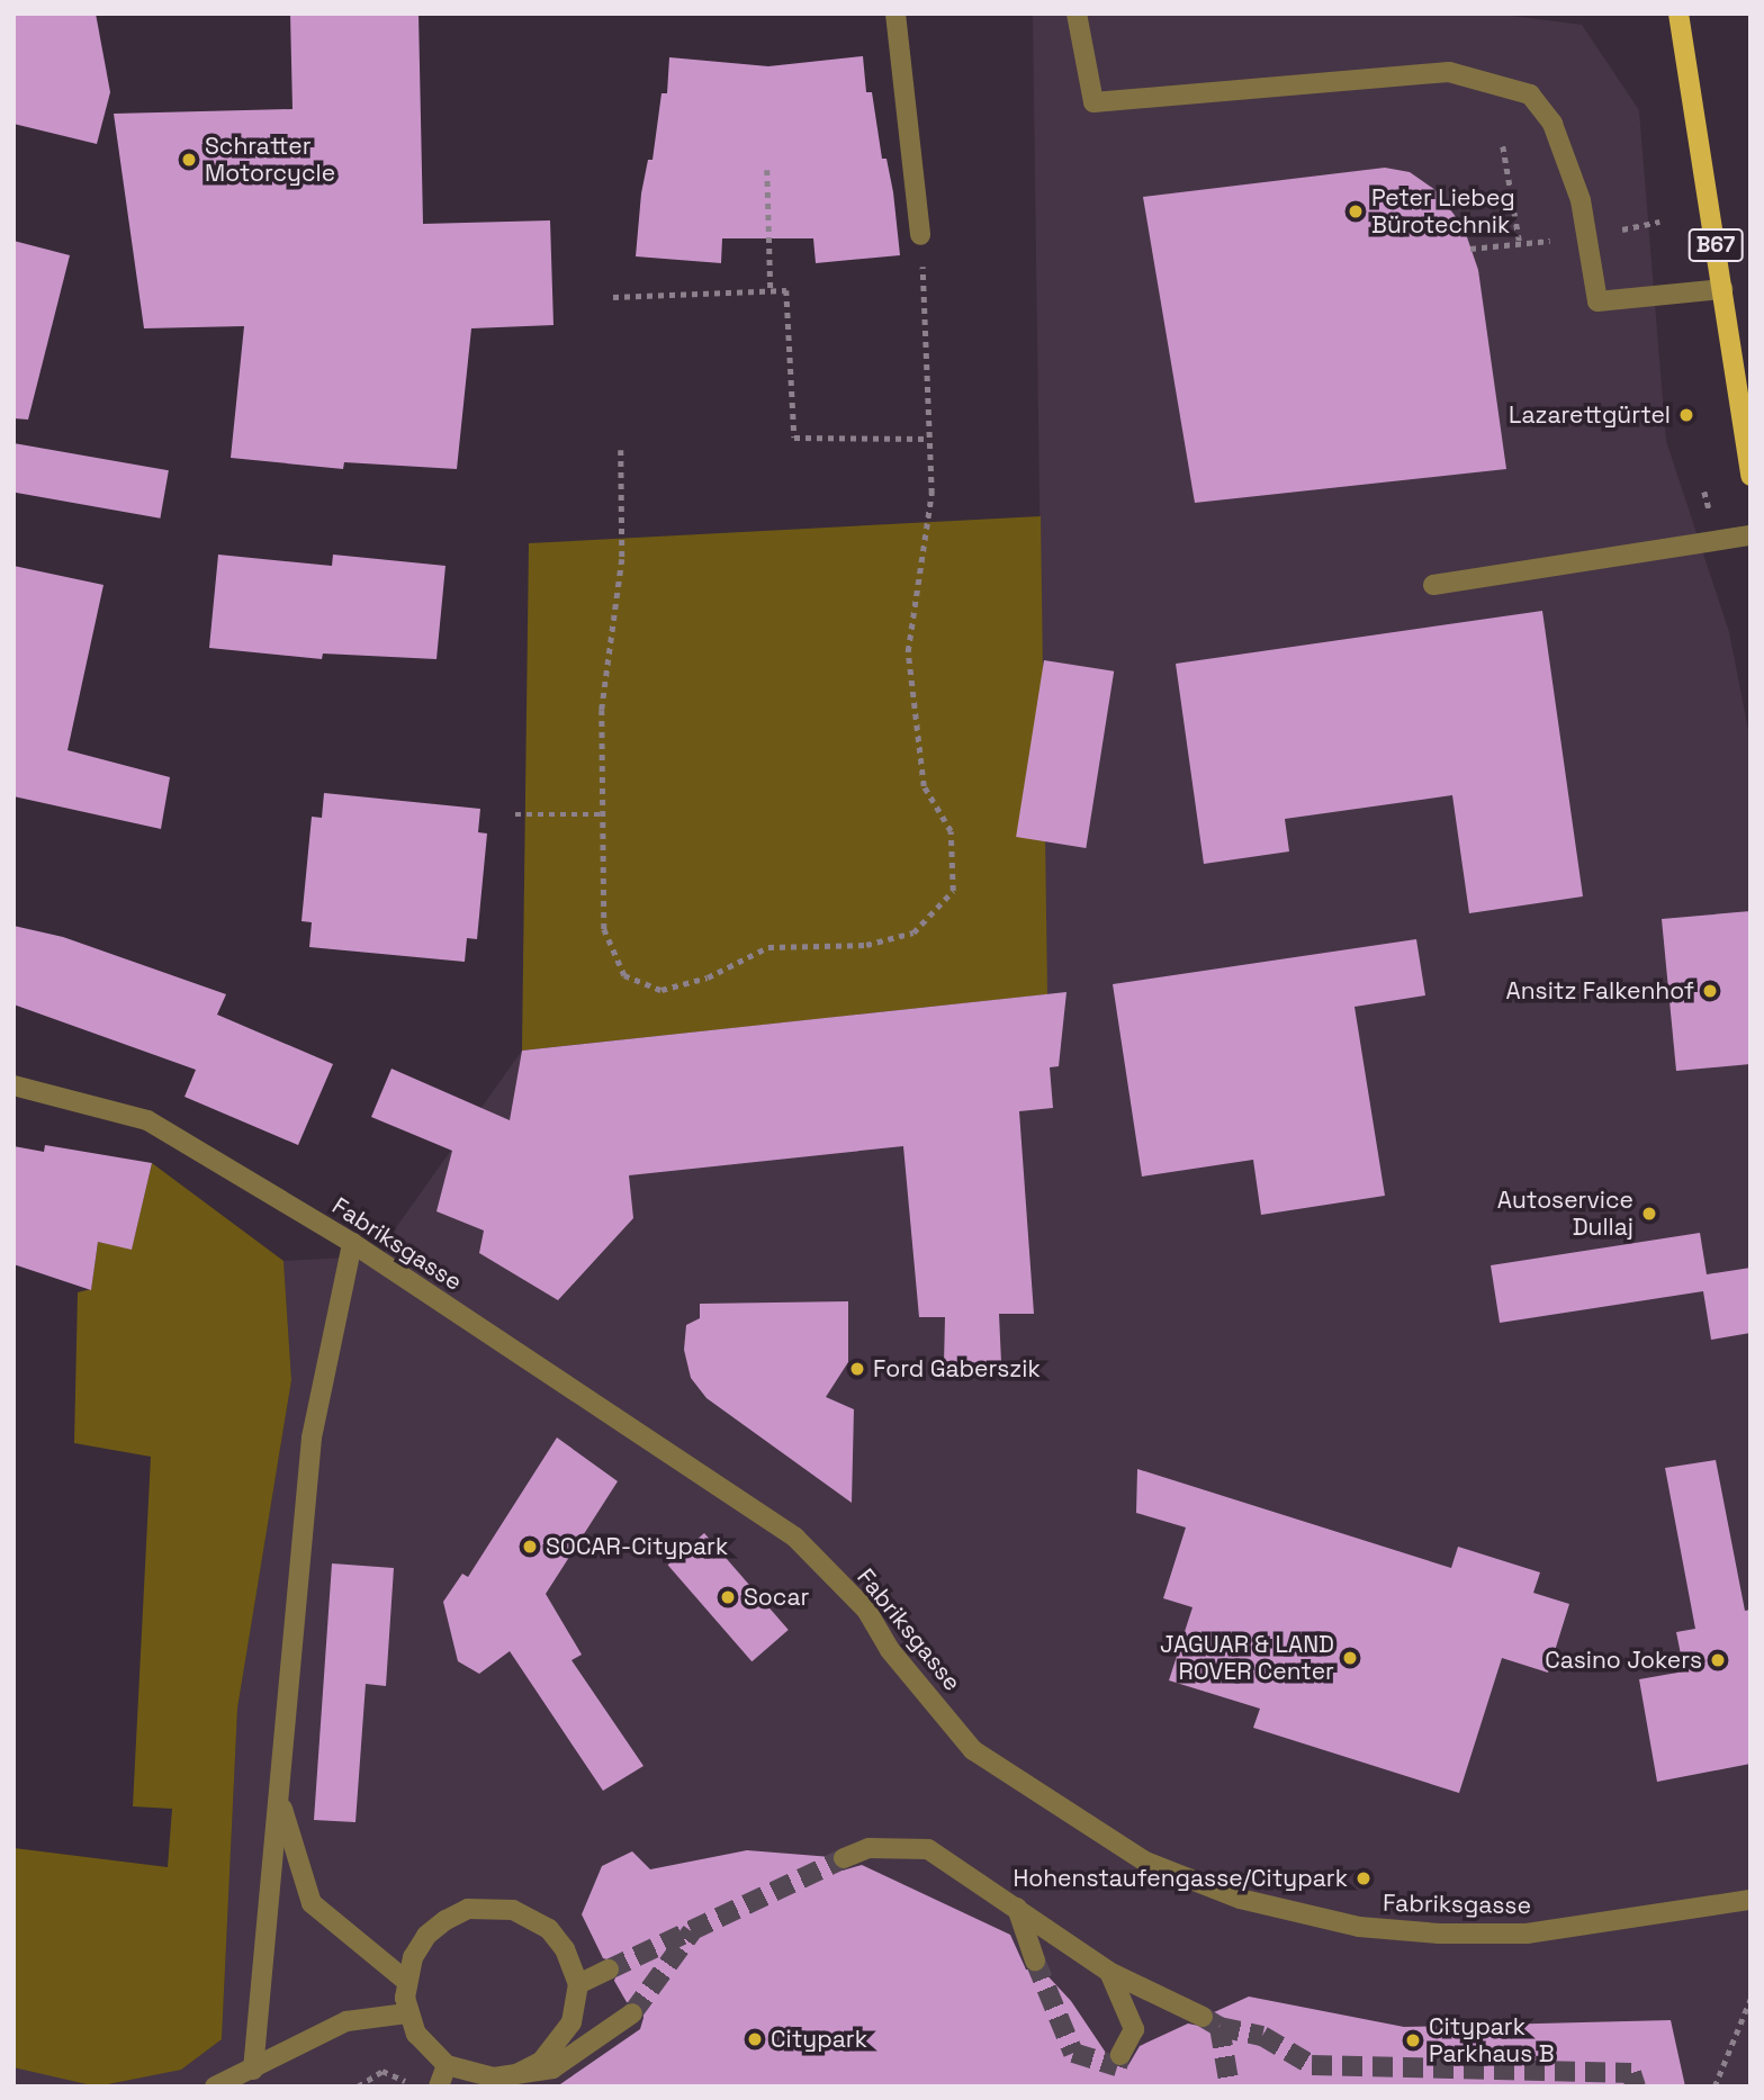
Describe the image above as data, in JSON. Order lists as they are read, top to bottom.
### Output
{
  "streets": {
    "main road": ["B67"],
    "street": ["Fabriksgasse"]
  },
  "places": [
    "Schratter Motorcycle",
    "Peter Liebeg Bürotechnik",
    "Lazarettgürtel",
    "Ansitz Falkenhof",
    "Autoservice Dullaj",
    "Ford Gaberszik",
    "SOCAR-Citypark",
    "Socar",
    "JAGUAR & LAND ROVER Center",
    "Casino Jokers",
    "Hohenstaufengasse/Citypark",
    "Citypark",
    "Citypark Parkhaus B"
  ]
}
